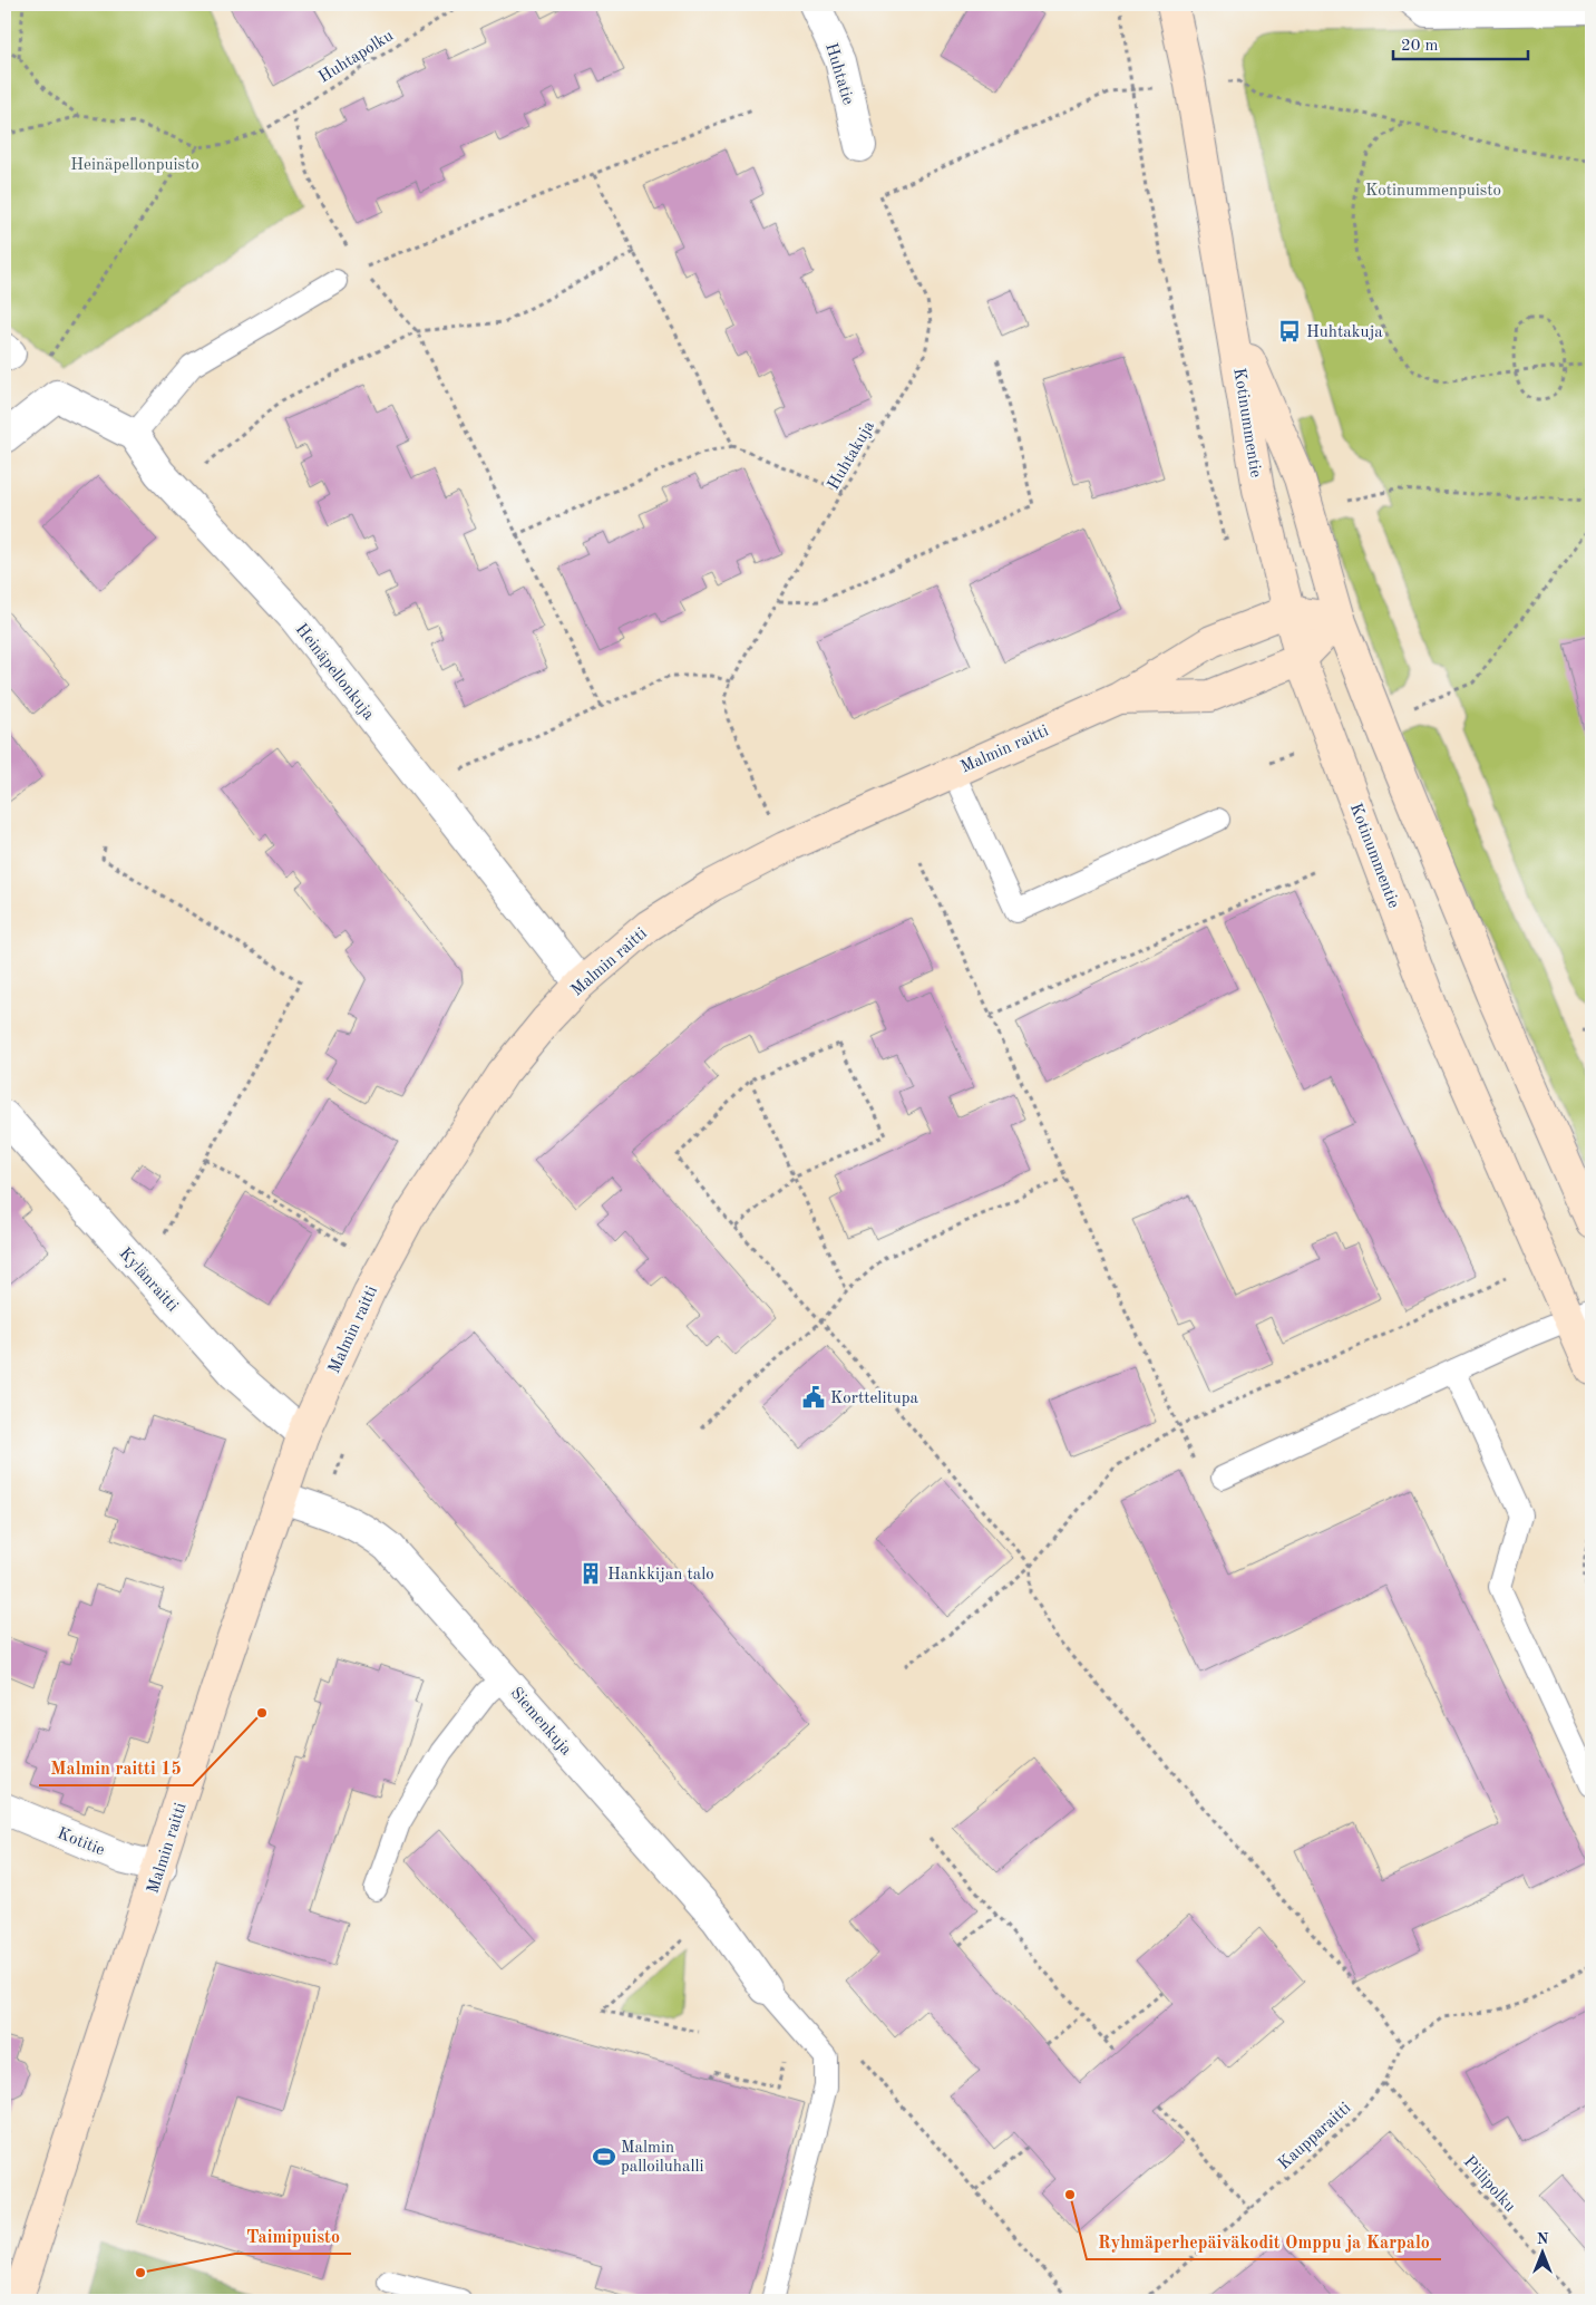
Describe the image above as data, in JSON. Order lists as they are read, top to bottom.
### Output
{
  "streets": {
    "street": [
      "Huhtatie",
      "Kotinummentie",
      "Heinäpellonkuja",
      "Malmin raitti",
      "Kylänraitti",
      "Siemenkuja",
      "Kotitie"
    ],
    "path": [
      "Huhtapolku",
      "Huhtakuja",
      "Kaupparaitti",
      "Piilipolku"
    ]
  },
  "crossings": [
    ["Kotinummentie", "Malmin raitti"],
    ["Heinäpellonkuja", "Malmin raitti"],
    ["Malmin raitti", "Kylänraitti"],
    ["Malmin raitti", "Siemenkuja"],
    ["Malmin raitti", "Kotitie"],
    ["Kaupparaitti", "Piilipolku"]
  ],
  "parks": ["Heinäpellonpuisto", "Kotinummenpuisto"],
  "places": {
    "bus stop": ["Huhtakuja"],
    "public building": ["Korttelitupa"],
    "building": ["Hankkijan talo"],
    "other": ["Malmin raitti 15", "Ryhmäperhepäiväkodit Omppu ja Karpalo", "Taimipuisto"],
    "sports": ["Malmin palloiluhalli"]
  },
  "scale_bar": "20 m",
  "north": "top"
}
